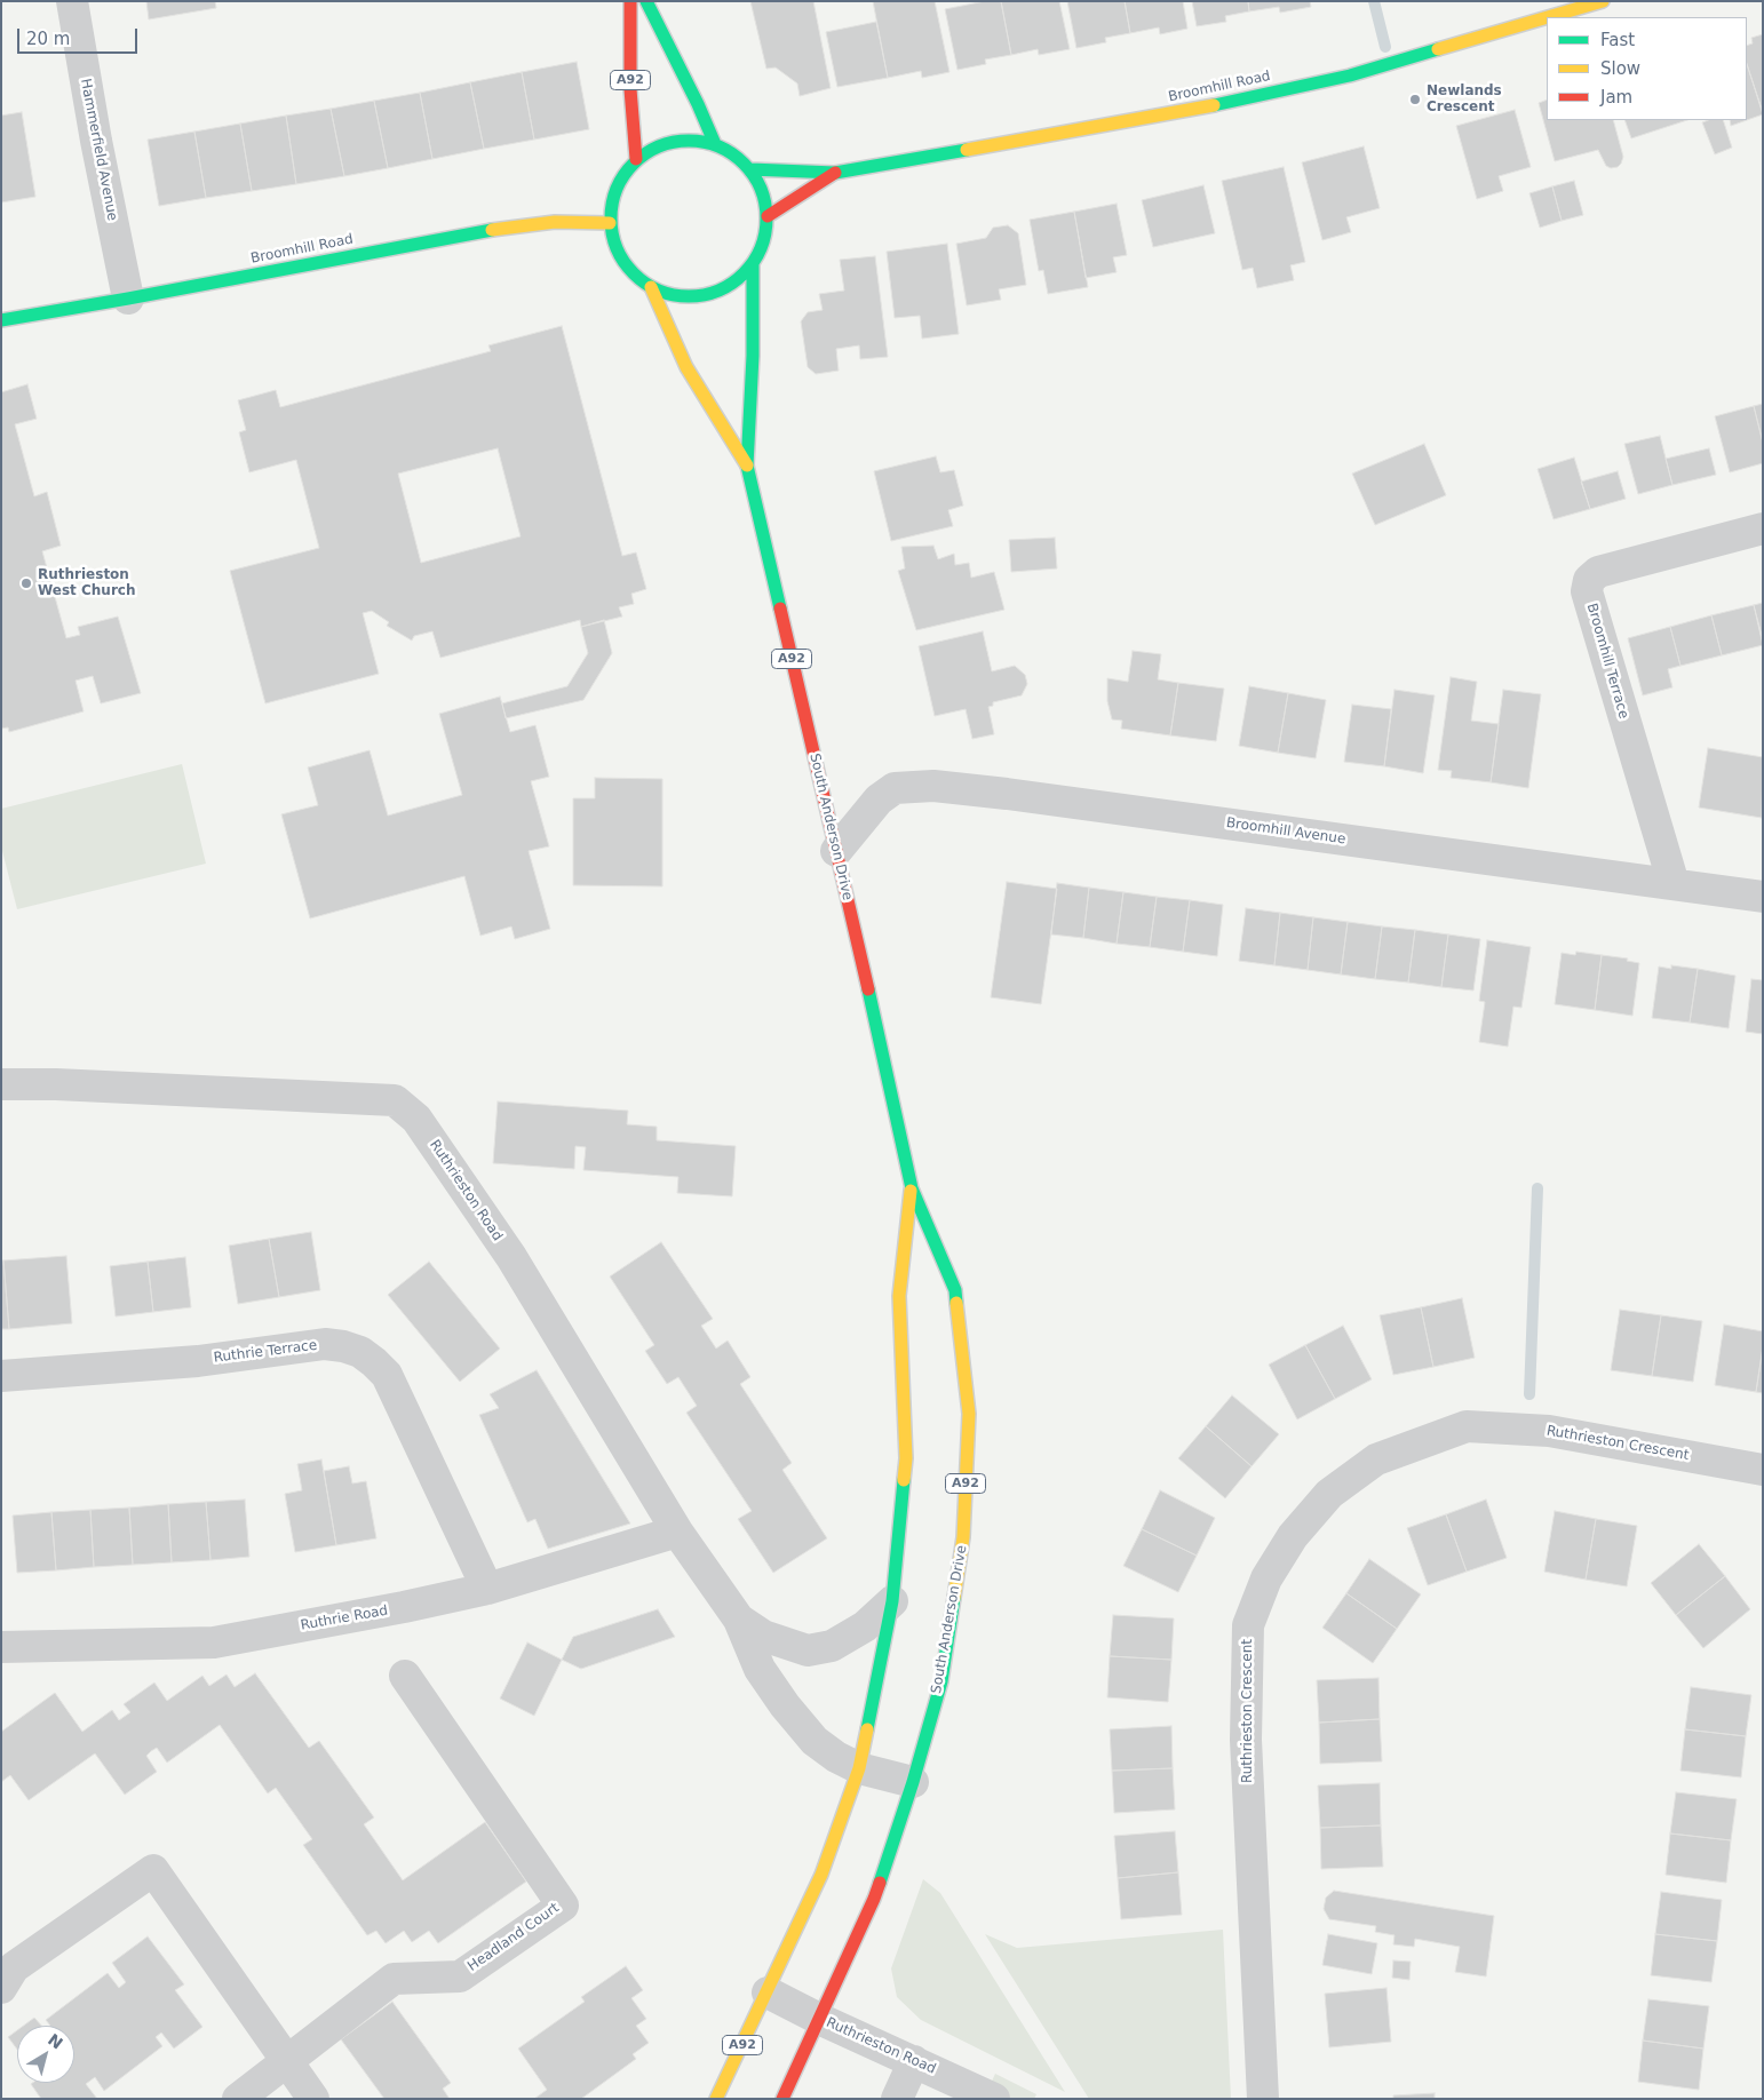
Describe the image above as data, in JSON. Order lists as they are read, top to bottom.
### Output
{
  "streets": {
    "main road": ["A92", "Broomhill Road", "South Anderson Drive"],
    "street": [
      "Hammerfield Avenue",
      "Broomhill Terrace",
      "Broomhill Avenue",
      "Ruthrieston Road",
      "Ruthrie Terrace",
      "Ruthrieston Crescent",
      "Ruthrie Road",
      "Headland Court"
    ]
  },
  "crossings": [
    ["A92", "Broomhill Road"],
    ["A92", "South Anderson Drive"],
    ["Broomhill Road", "Hammerfield Avenue"],
    ["Broomhill Terrace", "Broomhill Avenue"],
    ["South Anderson Drive", "Broomhill Avenue"],
    ["South Anderson Drive", "Ruthrieston Road"],
    ["Ruthrieston Road", "Ruthrie Road"],
    ["Ruthrie Terrace", "Ruthrie Road"]
  ],
  "places": ["Newlands Crescent", "Ruthrieston West Church"],
  "legend": ["Fast", "Slow", "Jam"],
  "scale_bar": "20 m",
  "north": "top right"
}
